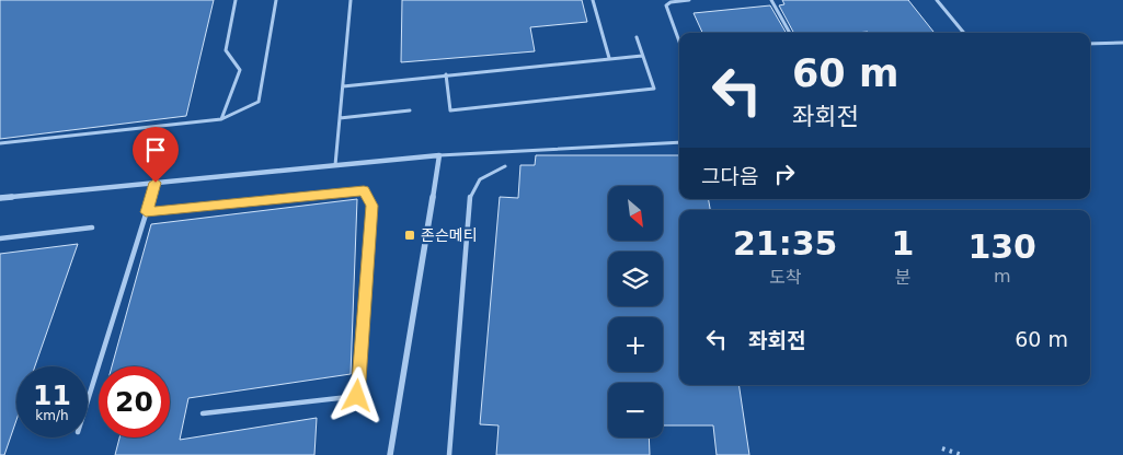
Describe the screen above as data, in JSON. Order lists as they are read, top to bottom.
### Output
{
  "places": {
    "transit": ["존슨메티"]
  },
  "north": "bottom right",
  "page": {
    "turn": ["60 m", "좌회전"],
    "then": "그다음",
    "map_buttons": ["+", "−"],
    "eta": [
      "21:35",
      "도착",
      "1",
      "분",
      "130",
      "m"
    ],
    "list": [
      {
        "name": "좌회전",
        "value": "60 m"
      }
    ],
    "speed": "11 km/h",
    "limit": "20"
  }
}
